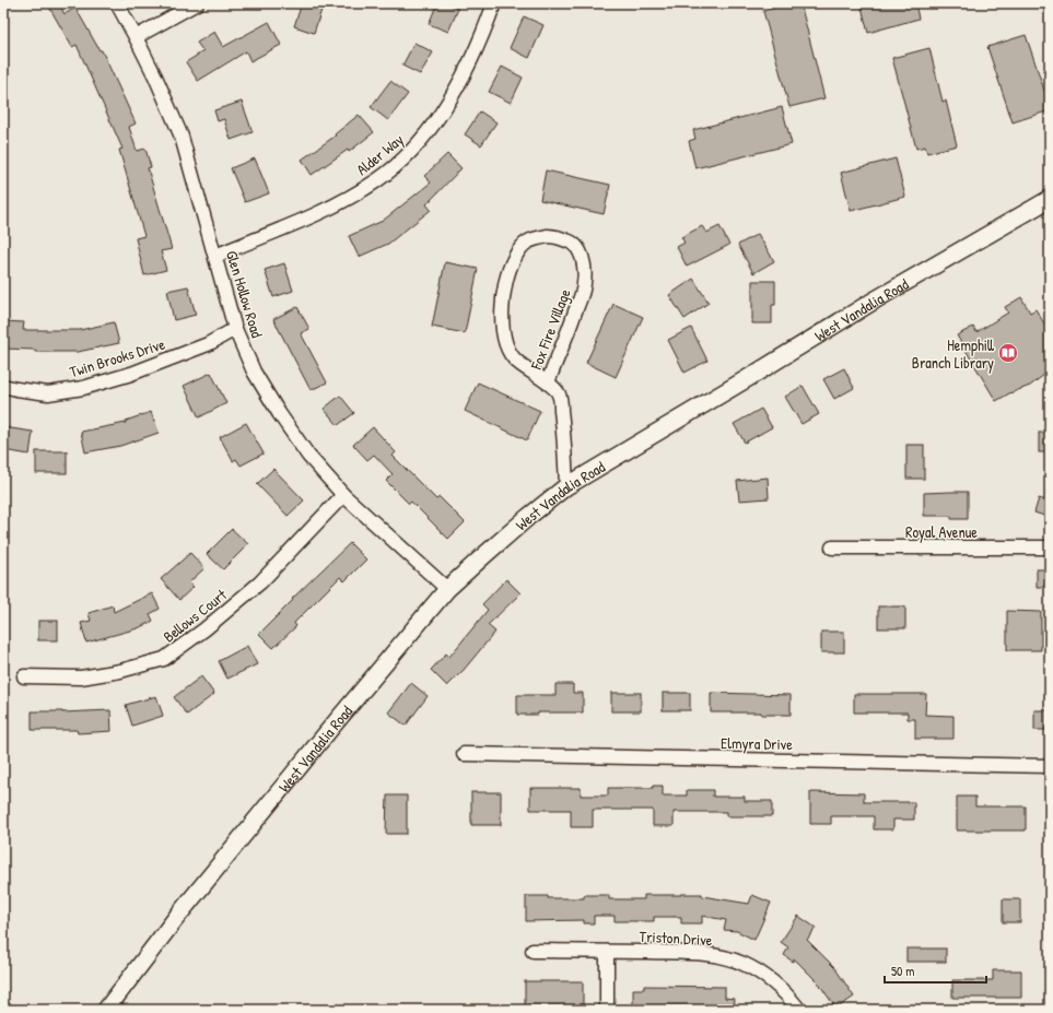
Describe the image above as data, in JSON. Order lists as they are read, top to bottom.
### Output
{
  "streets": {
    "main road": ["West Vandalia Road"],
    "street": [
      "Alder Way",
      "Glen Hollow Road",
      "Fox Fire Village",
      "Twin Brooks Drive",
      "Royal Avenue",
      "Bellows Court",
      "Elmyra Drive",
      "Triston Drive"
    ]
  },
  "crossings": [
    ["Alder Way", "Glen Hollow Road"],
    ["Glen Hollow Road", "West Vandalia Road"],
    ["Glen Hollow Road", "Twin Brooks Drive"],
    ["Glen Hollow Road", "Bellows Court"],
    ["West Vandalia Road", "Fox Fire Village"]
  ],
  "places": {
    "library": ["Hemphill Branch Library"]
  },
  "scale_bar": "50 m"
}
